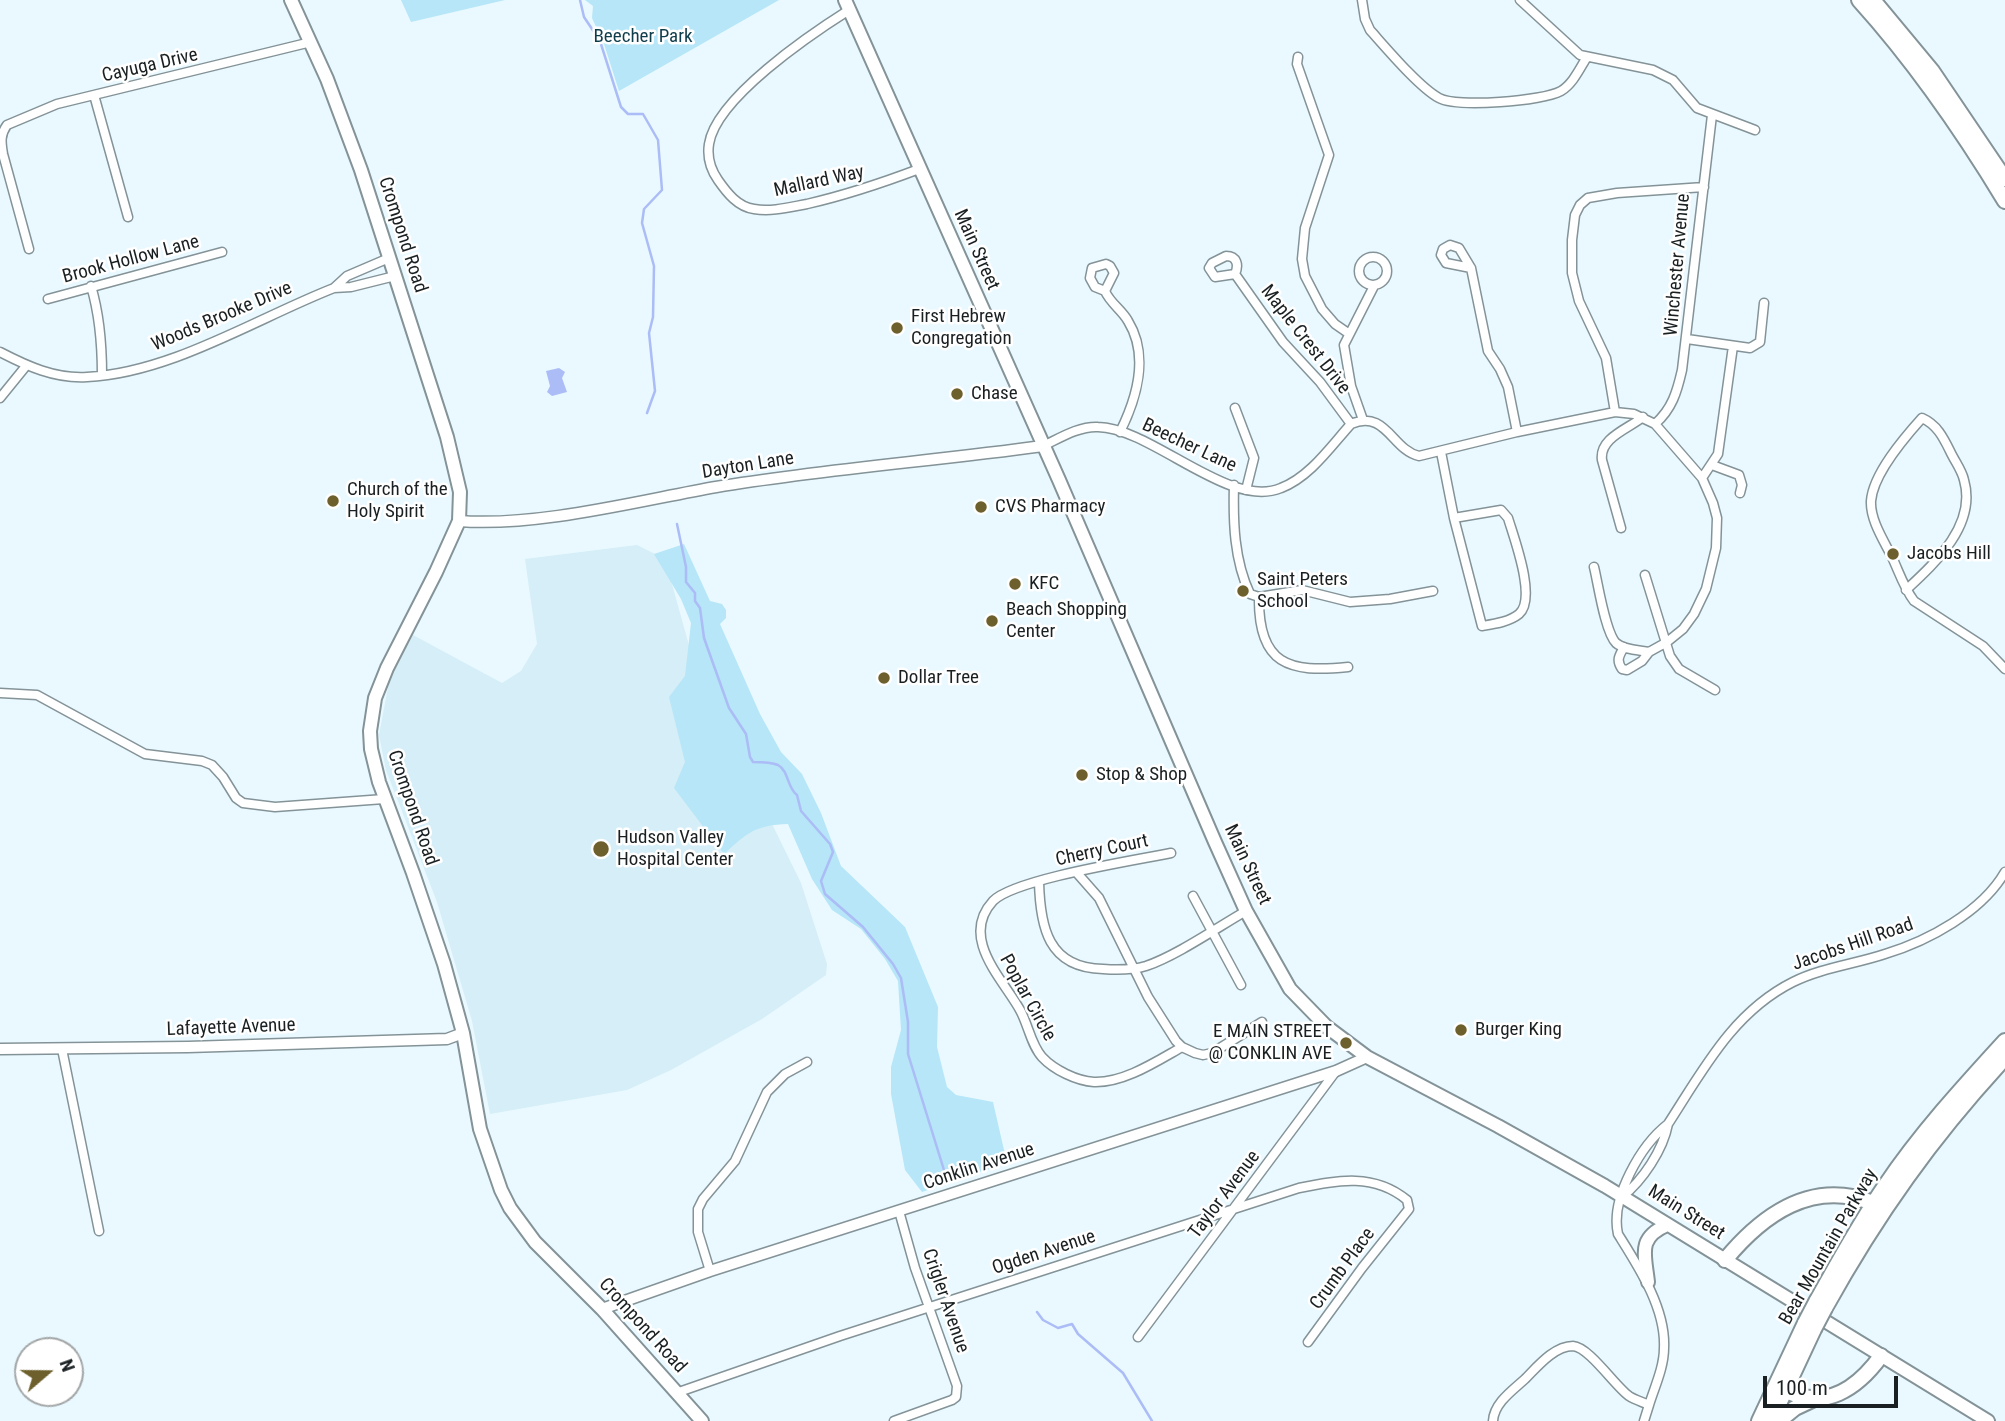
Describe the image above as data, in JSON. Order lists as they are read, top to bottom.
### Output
{
  "streets": {
    "highway": ["Bear Mountain Parkway"],
    "main road": ["Crompond Road", "Main Street"],
    "street": [
      "Cayuga Drive",
      "Mallard Way",
      "Brook Hollow Lane",
      "Winchester Avenue",
      "Woods Brooke Drive",
      "Maple Crest Drive",
      "Beecher Lane",
      "Dayton Lane",
      "Cherry Court",
      "Jacobs Hill Road",
      "Poplar Circle",
      "Lafayette Avenue",
      "Conklin Avenue",
      "Taylor Avenue",
      "Ogden Avenue",
      "Crumb Place",
      "Crigler Avenue"
    ]
  },
  "crossings": [
    ["Cayuga Drive", "Crompond Road"],
    ["Mallard Way", "Main Street"],
    ["Crompond Road", "Woods Brooke Drive"],
    ["Crompond Road", "Dayton Lane"],
    ["Crompond Road", "Lafayette Avenue"],
    ["Crompond Road", "Conklin Avenue"],
    ["Crompond Road", "Ogden Avenue"],
    ["Main Street", "Beecher Lane"],
    ["Main Street", "Dayton Lane"],
    ["Main Street", "Jacobs Hill Road"],
    ["Main Street", "Conklin Avenue"],
    ["Maple Crest Drive", "Beecher Lane"],
    ["Beecher Lane", "Dayton Lane"],
    ["Cherry Court", "Poplar Circle"],
    ["Conklin Avenue", "Taylor Avenue"],
    ["Conklin Avenue", "Crigler Avenue"],
    ["Taylor Avenue", "Ogden Avenue"],
    ["Ogden Avenue", "Crumb Place"],
    ["Ogden Avenue", "Crigler Avenue"]
  ],
  "parks": ["Beecher Park"],
  "places": [
    "First Hebrew Congregation",
    "Chase",
    "Church of the Holy Spirit",
    "CVS Pharmacy",
    "Jacobs Hill",
    "KFC",
    "Saint Peters School",
    "Beach Shopping Center",
    "Dollar Tree",
    "Stop & Shop",
    "Hudson Valley Hospital Center",
    "Burger King",
    "E MAIN STREET @ CONKLIN AVE"
  ],
  "scale_bar": "100 m",
  "north": "right"
}
